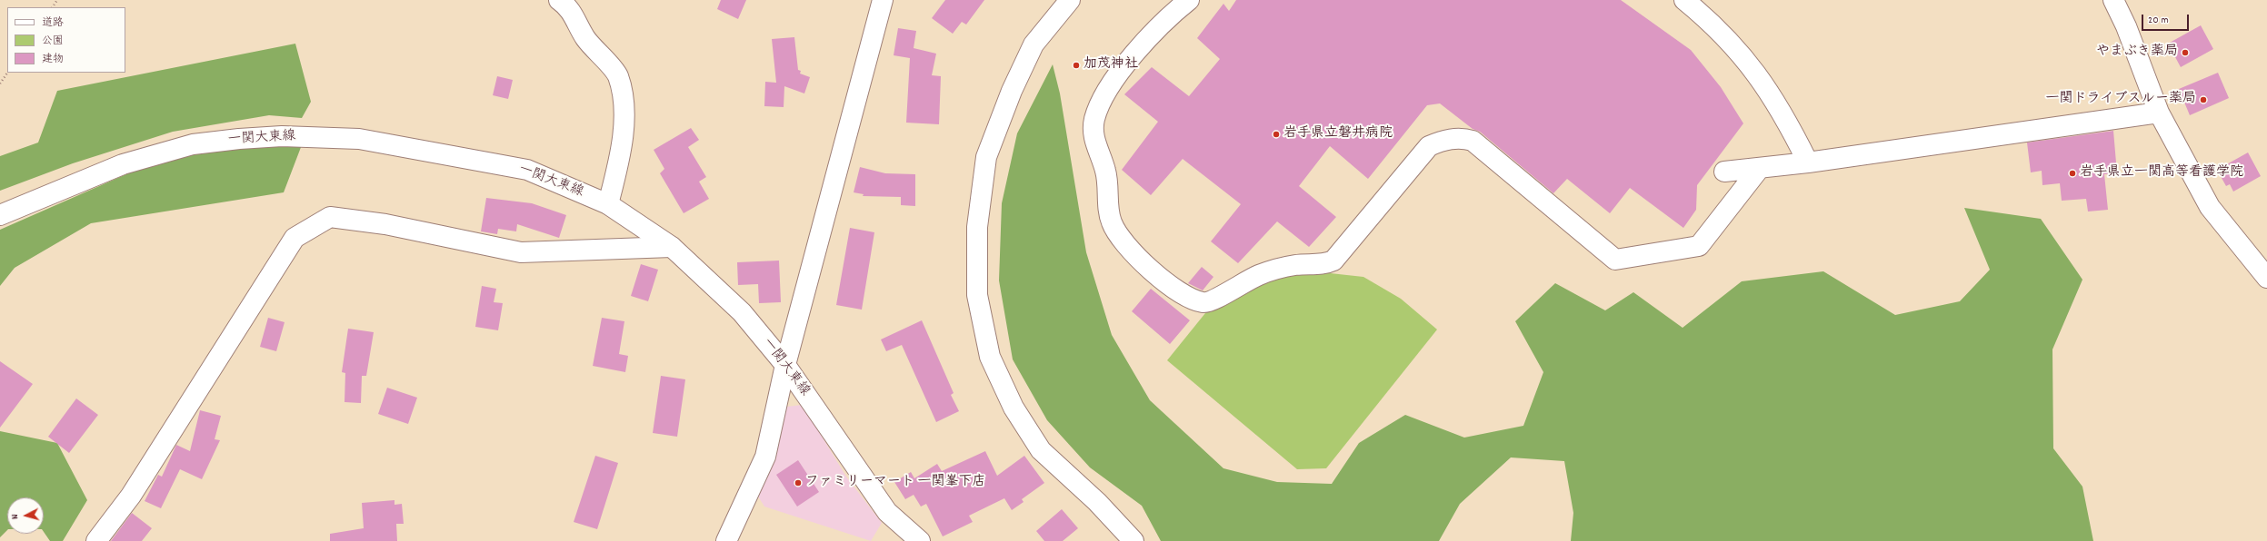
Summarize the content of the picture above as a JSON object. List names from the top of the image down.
{
  "streets": {
    "street": ["一関大東線"]
  },
  "places": [
    "やまぶき薬局",
    "加茂神社",
    "一関ドライブスルー薬局",
    "岩手県立磐井病院",
    "岩手県立一関高等看護学院",
    "ファミリーマート 一関峯下店"
  ],
  "legend": ["道路", "公園", "建物"],
  "scale_bar": "20 m",
  "north": "left"
}
